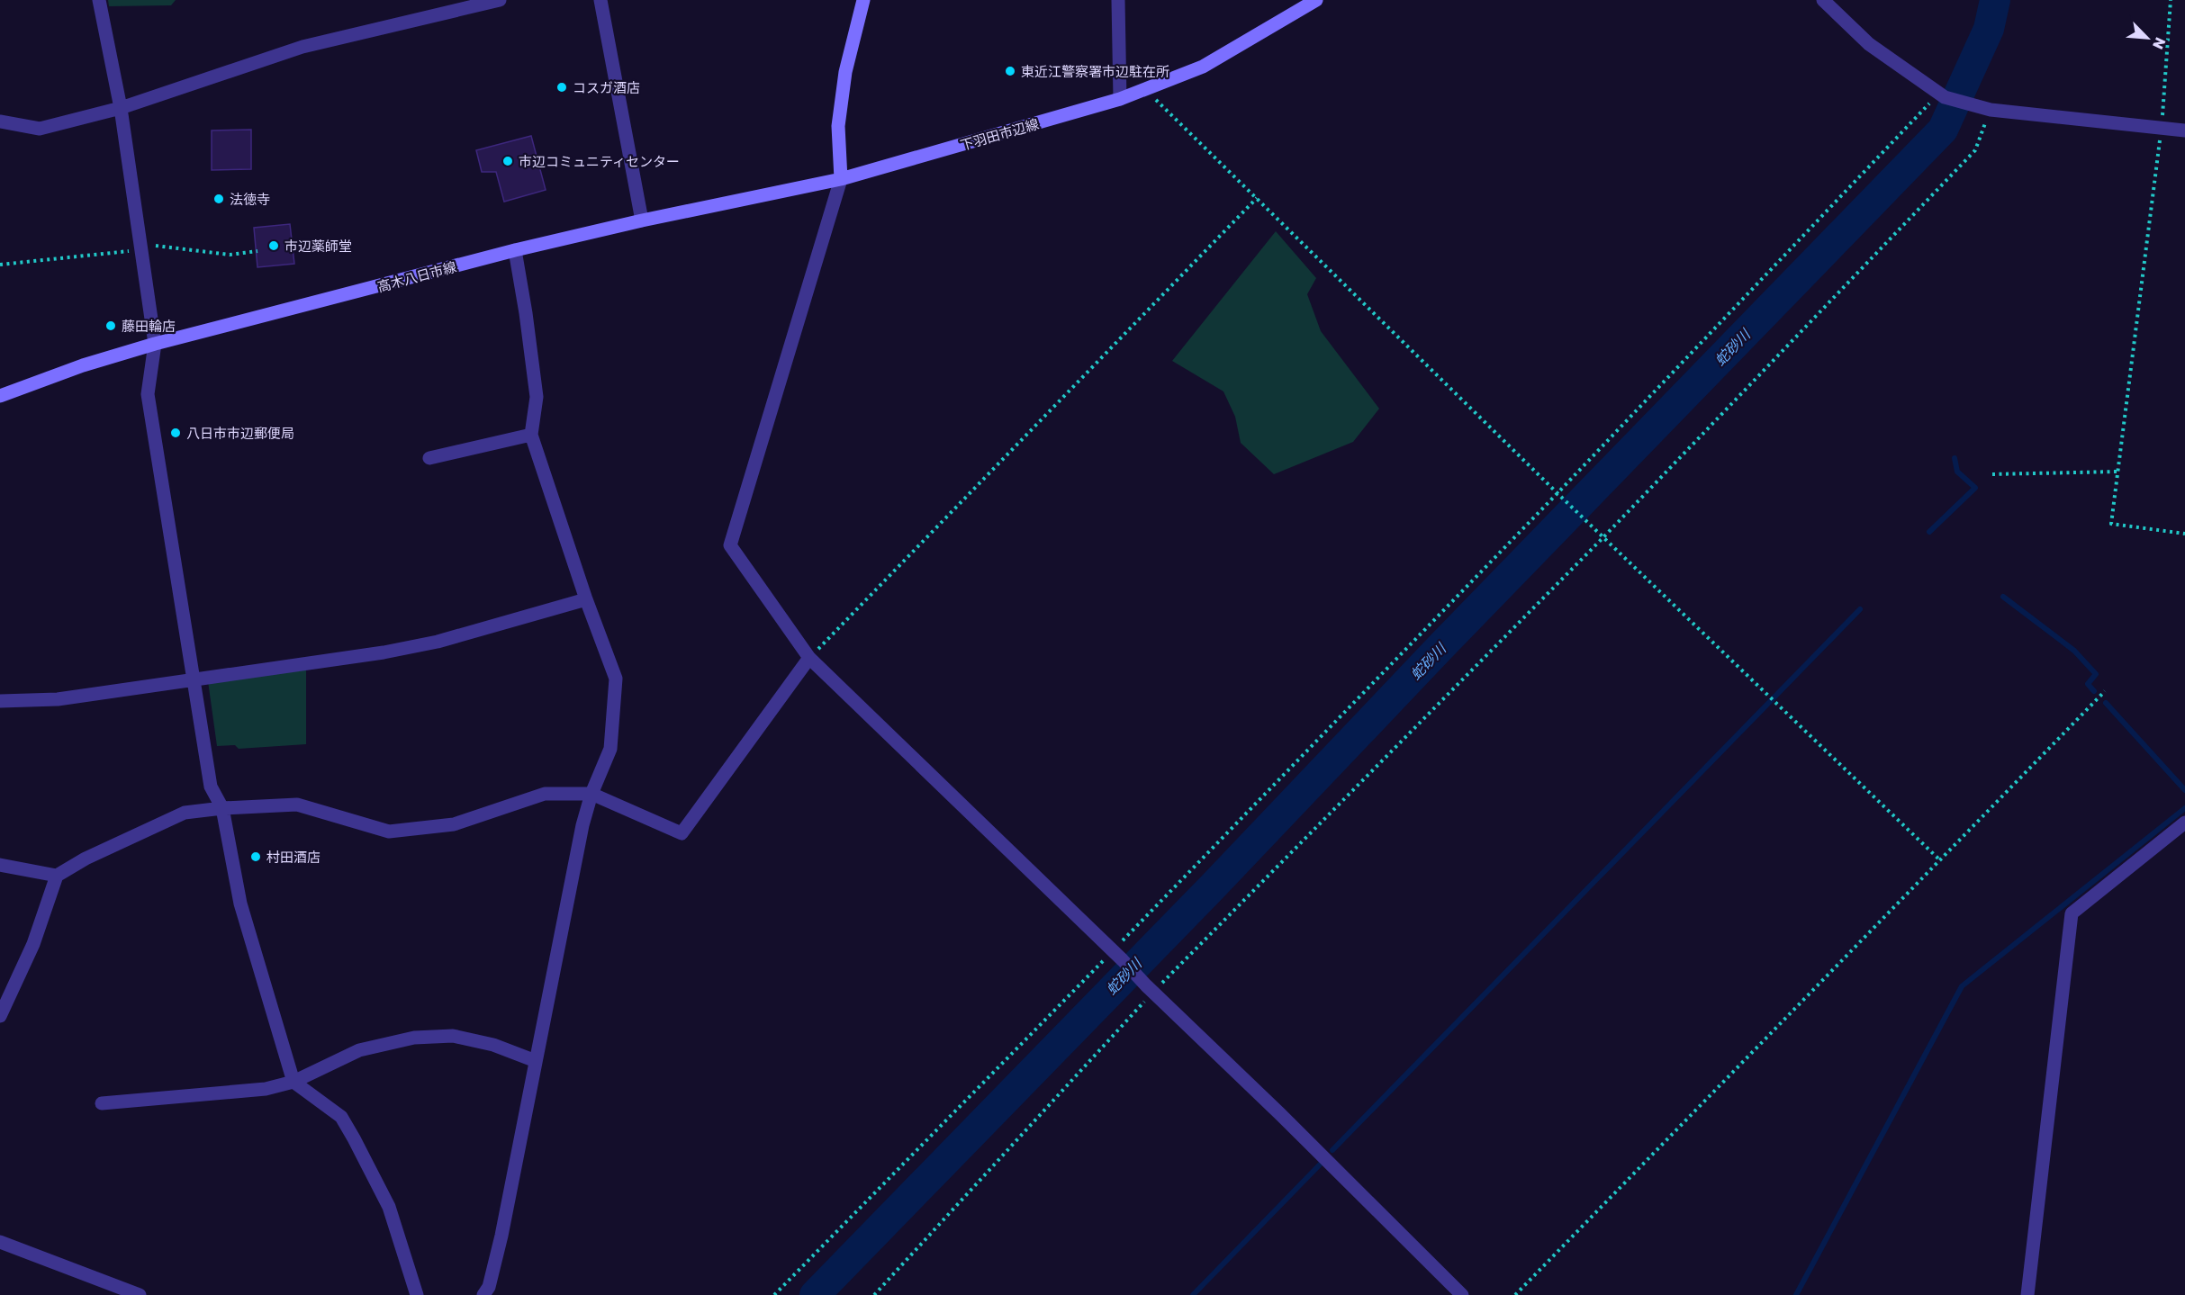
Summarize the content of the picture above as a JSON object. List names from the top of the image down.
{
  "streets": {
    "main road": ["下羽田市辺線", "高木八日市線"]
  },
  "crossings": [
    ["下羽田市辺線", "高木八日市線"]
  ],
  "water": ["蛇砂川"],
  "places": [
    "東近江警察署市辺駐在所",
    "コスガ酒店",
    "市辺コミュニティセンター",
    "法徳寺",
    "市辺薬師堂",
    "藤田輪店",
    "八日市市辺郵便局",
    "村田酒店"
  ],
  "north": "bottom right"
}
